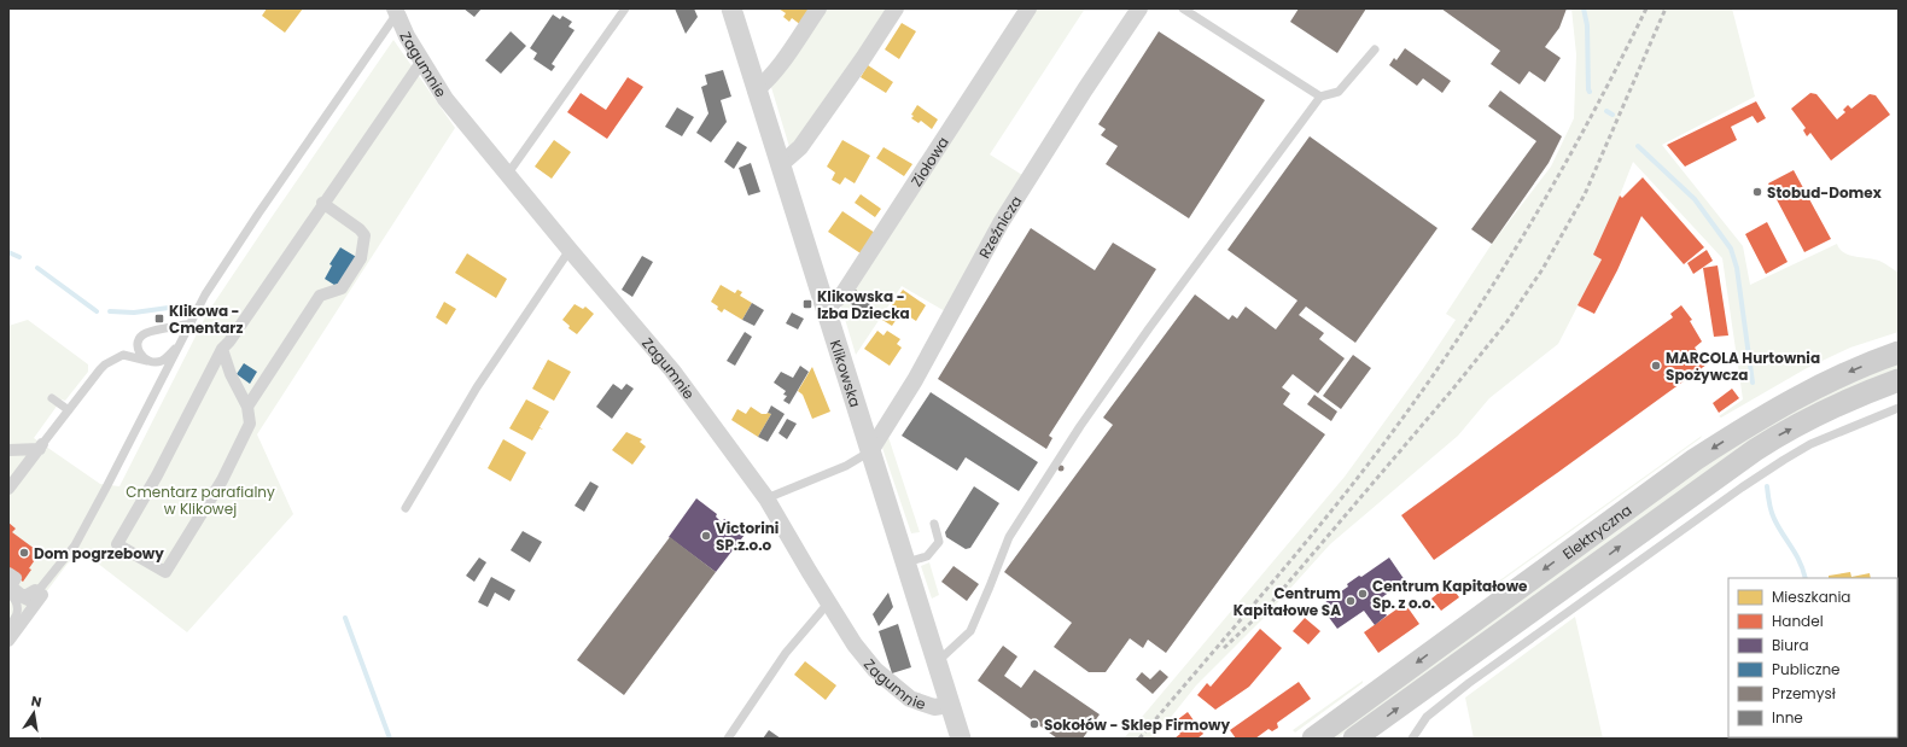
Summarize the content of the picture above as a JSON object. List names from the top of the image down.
{
  "streets": {
    "main road": ["Elektryczna"],
    "street": [
      "Zagumnie",
      "Ziołowa",
      "Rzeźnicza",
      "Klikowska"
    ]
  },
  "crossings": [
    ["Zagumnie", "Klikowska"],
    ["Ziołowa", "Klikowska"],
    ["Rzeźnicza", "Klikowska"]
  ],
  "parks": ["Cmentarz parafialny w Klikowej"],
  "places": {
    "other": [
      "Stobud-Domex",
      "MARCOLA Hurtownia Spożywcza",
      "Victorini SP.z.o.o",
      "Dom pogrzebowy",
      "Centrum Kapitałowe Sp. z o.o.",
      "Centrum Kapitałowe SA",
      "Sokołów - Sklep Firmowy"
    ],
    "transit": ["Klikowska - Izba Dziecka", "Klikowa - Cmentarz"]
  },
  "legend": [
    "Mieszkania",
    "Handel",
    "Biura",
    "Publiczne",
    "Przemysł",
    "Inne"
  ],
  "north": "top"
}
